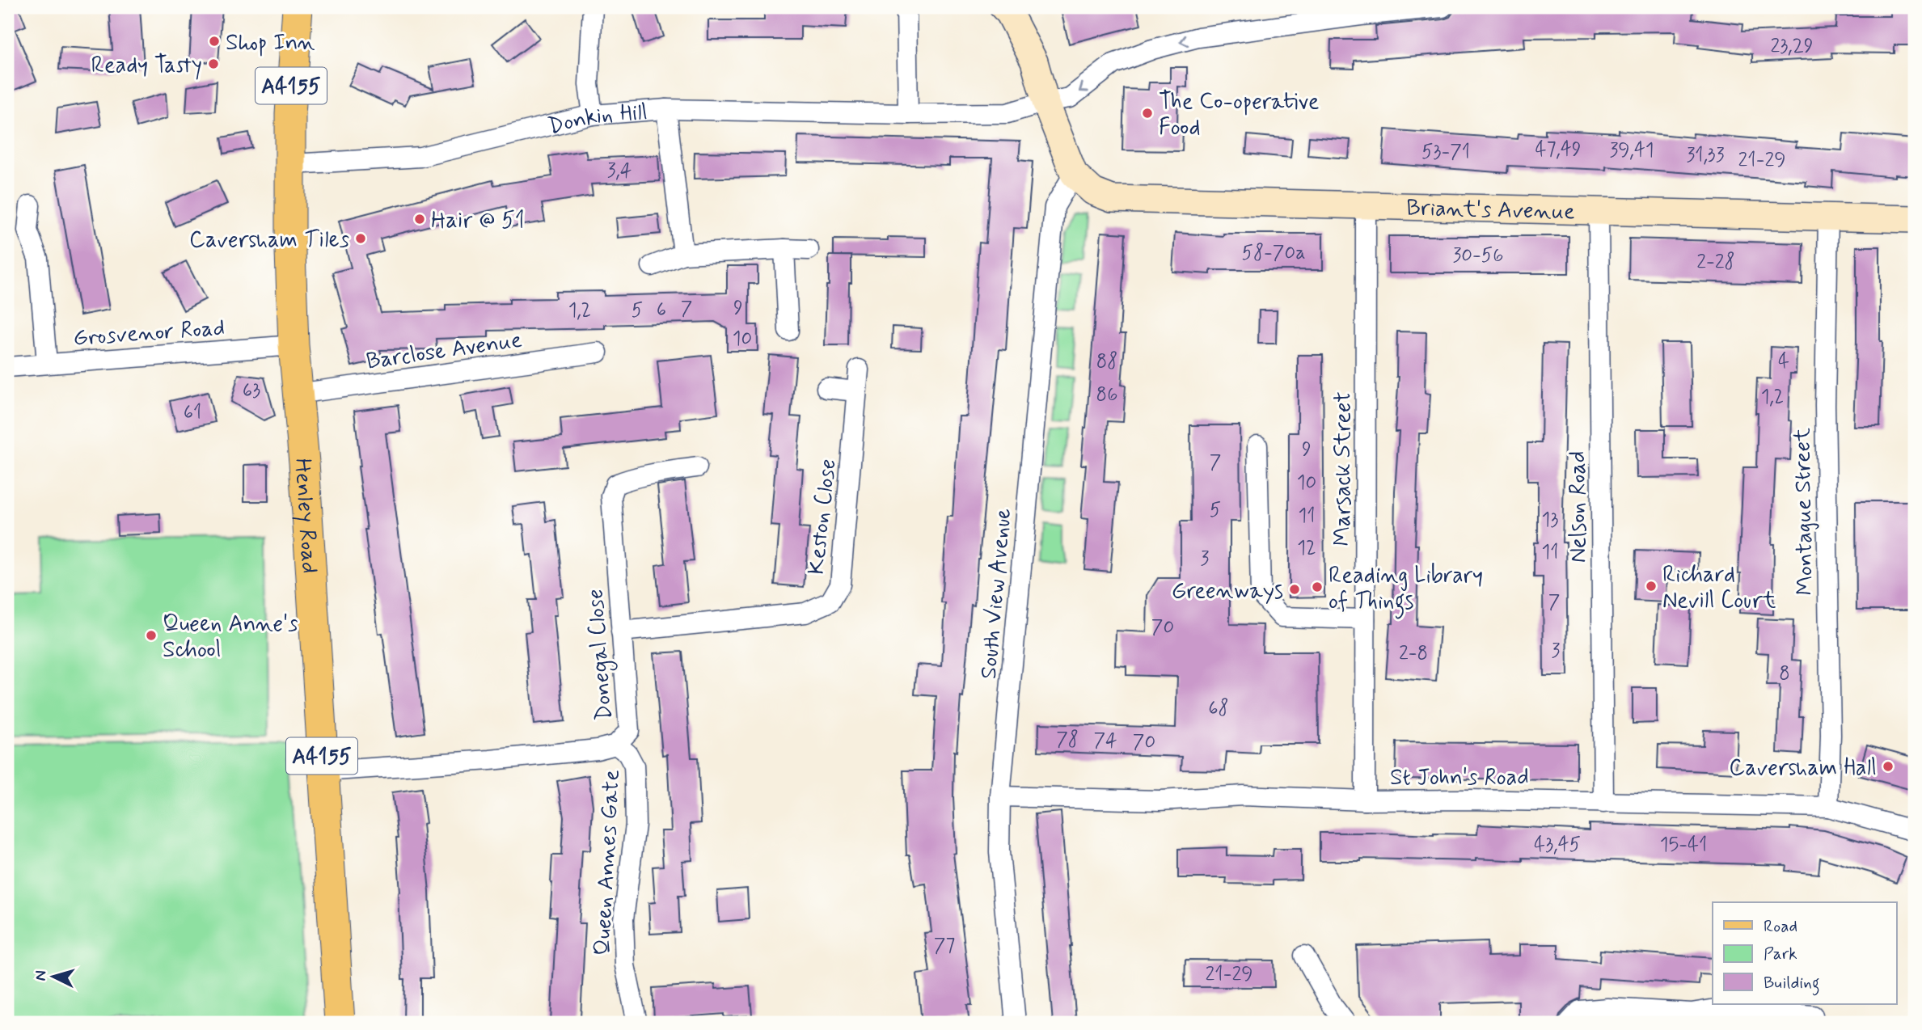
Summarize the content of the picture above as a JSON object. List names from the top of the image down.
{
  "streets": {
    "main road": ["A4155", "Briant's Avenue", "Henley Road"],
    "street": [
      "Donkin Hill",
      "Grosvenor Road",
      "Barclose Avenue",
      "Marsack Street",
      "Nelson Road",
      "Montague Street",
      "Keston Close",
      "South View Avenue",
      "Donegal Close",
      "St John's Road",
      "Queen Annes Gate"
    ]
  },
  "crossings": [
    ["Donkin Hill", "Henley Road"],
    ["Briant's Avenue", "Marsack Street"],
    ["Briant's Avenue", "Nelson Road"],
    ["Briant's Avenue", "Montague Street"],
    ["Briant's Avenue", "South View Avenue"],
    ["Grosvenor Road", "Henley Road"],
    ["Barclose Avenue", "Henley Road"],
    ["Marsack Street", "St John's Road"],
    ["Nelson Road", "St John's Road"],
    ["Montague Street", "St John's Road"],
    ["Henley Road", "Donegal Close"],
    ["Keston Close", "Donegal Close"],
    ["South View Avenue", "St John's Road"],
    ["Donegal Close", "Queen Annes Gate"]
  ],
  "places": [
    "Shop Inn",
    "Ready Tasty",
    "The Co-operative Food",
    "Hair @ 51",
    "Caversham Tiles",
    "Richard Nevill Court",
    "Reading Library of Things",
    "Greenways",
    "Queen Anne's School",
    "Caversham Hall"
  ],
  "house_numbers": [
    "23,29",
    "47,49",
    "39,41",
    "53-71",
    "31,33",
    "21-29",
    "3,4",
    "58-70a",
    "30-56",
    "2-28",
    "9",
    "7",
    "6",
    "1,2",
    "5",
    "10",
    "88",
    "4",
    "63",
    "86",
    "1,2",
    "61",
    "9",
    "7",
    "10",
    "5",
    "11",
    "13",
    "12",
    "11",
    "3",
    "7",
    "70",
    "3",
    "2-8",
    "8",
    "68",
    "78",
    "74",
    "70",
    "43,45",
    "15-41",
    "77",
    "21-29"
  ],
  "legend": ["Road", "Park", "Building"],
  "north": "left"
}
